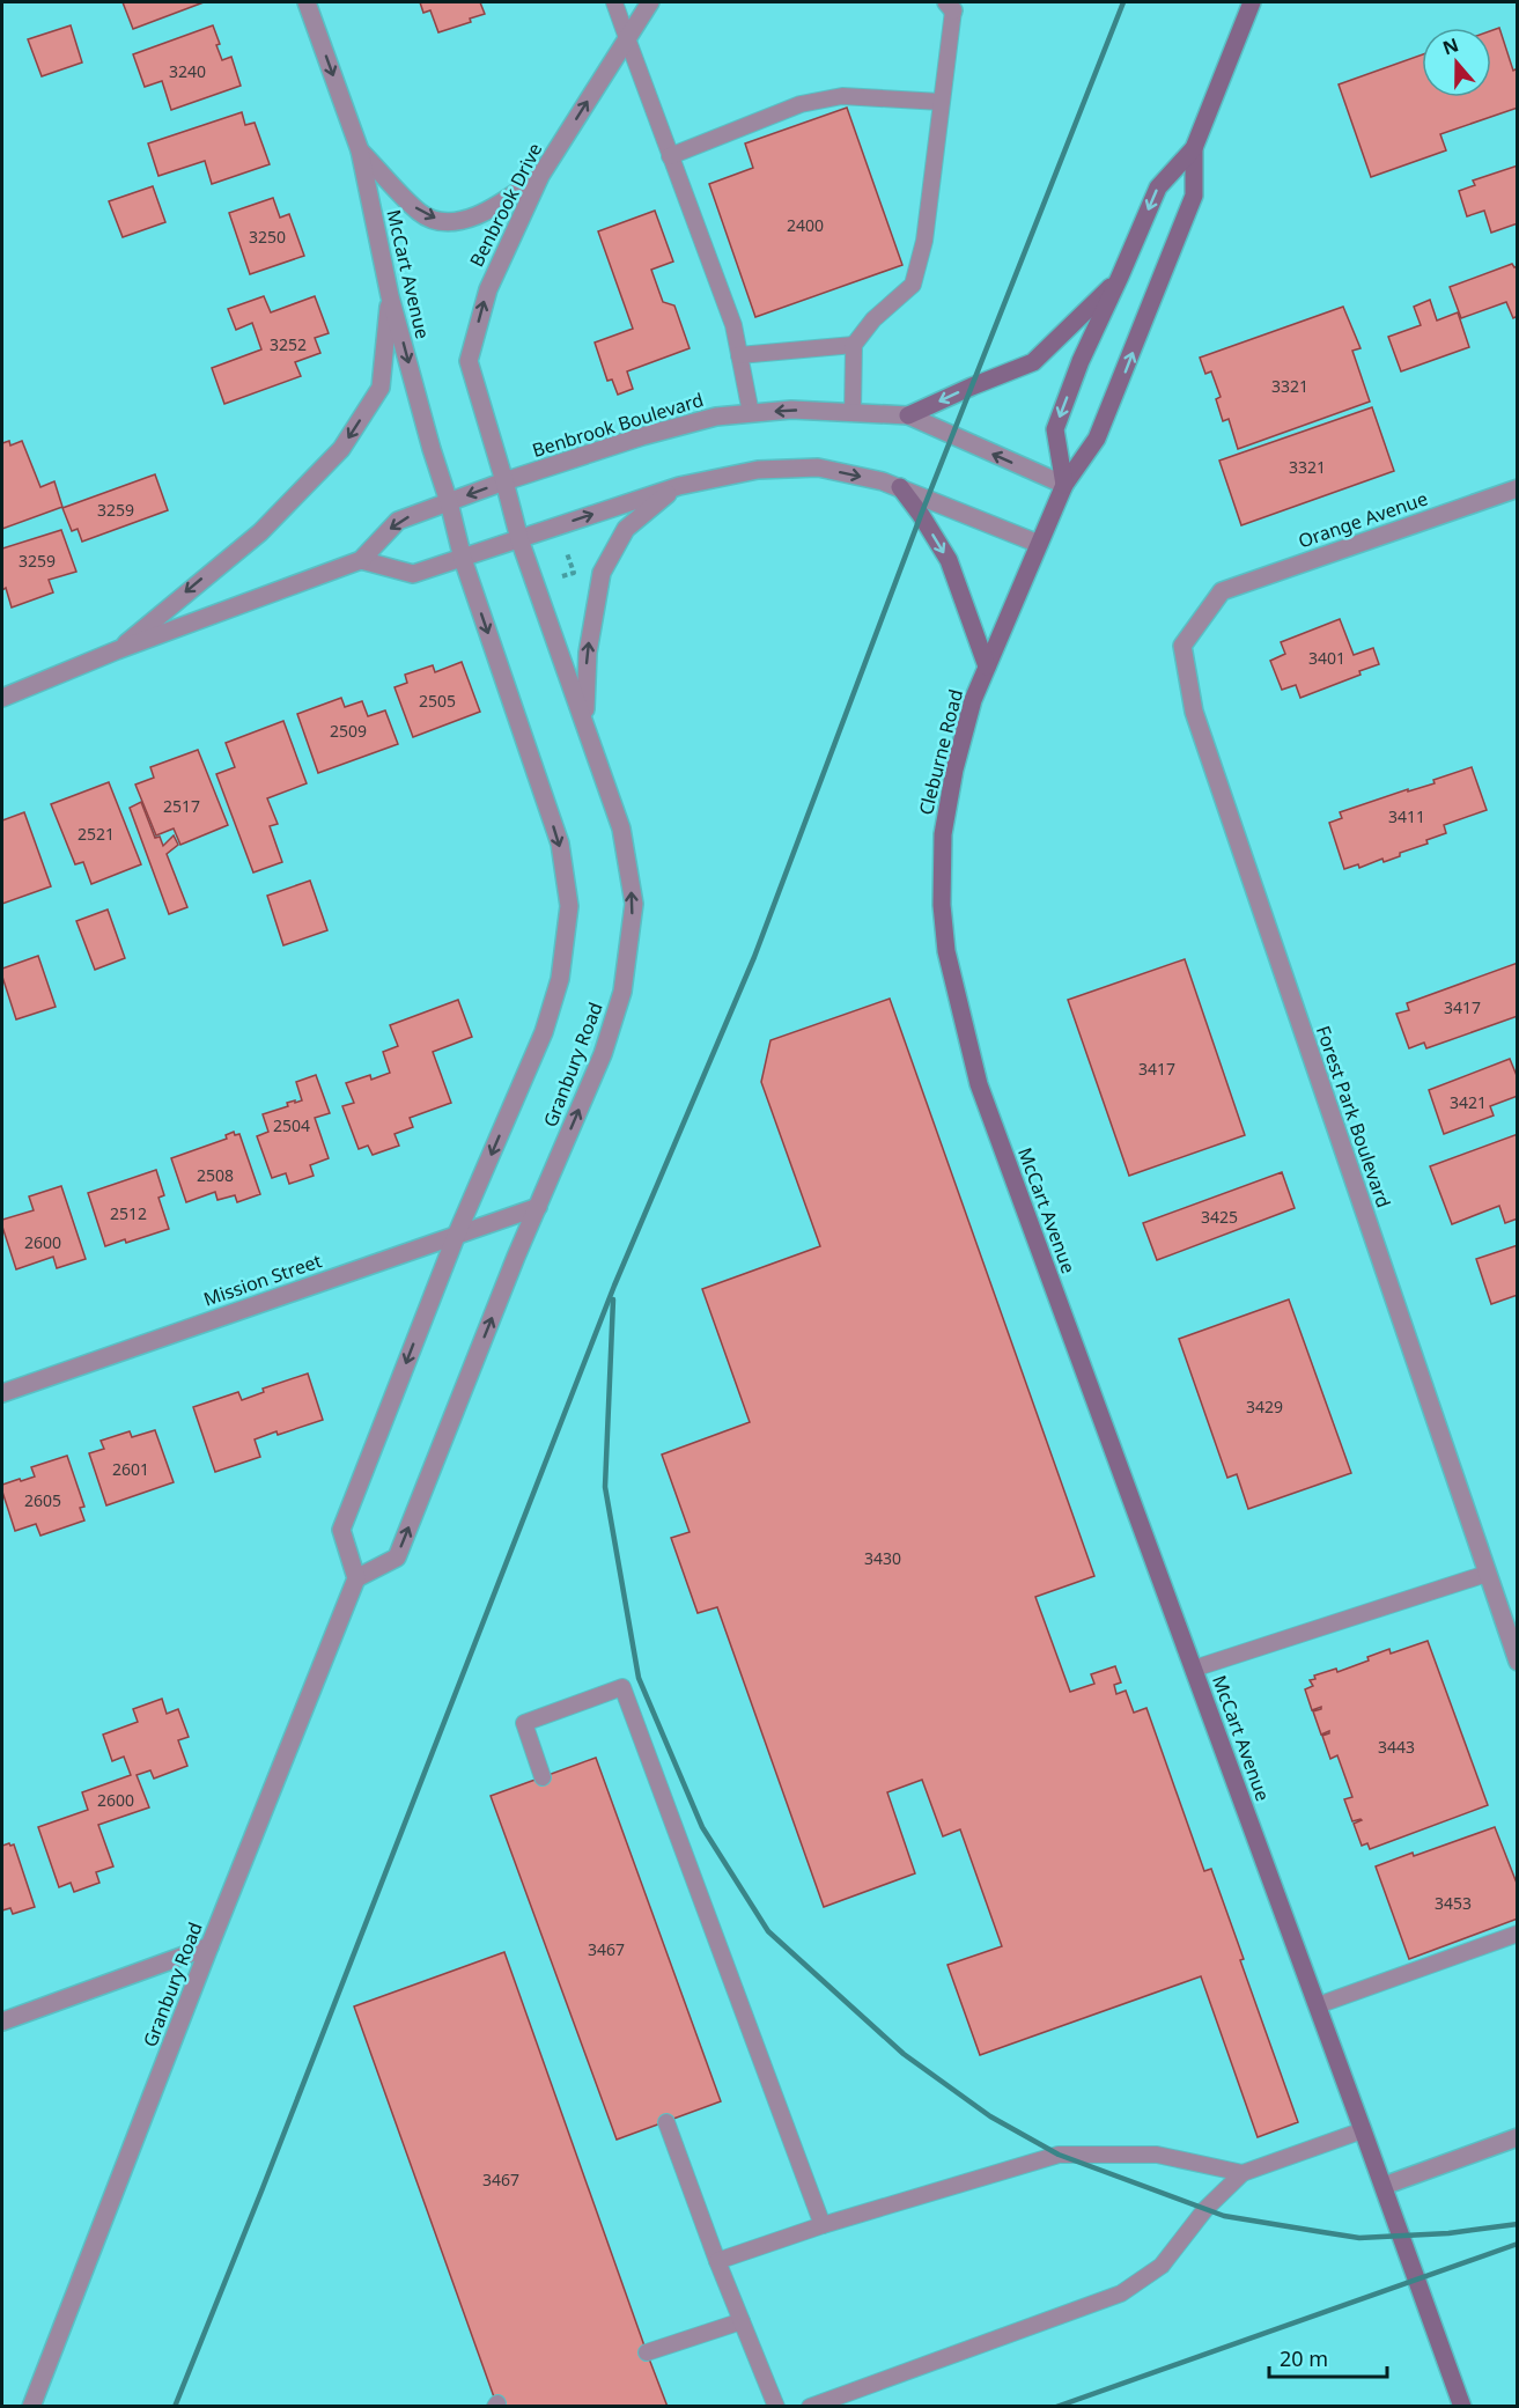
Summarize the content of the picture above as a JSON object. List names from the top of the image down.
{
  "streets": {
    "main road": ["McCart Avenue", "Cleburne Road"],
    "street": [
      "Benbrook Drive",
      "Benbrook Boulevard",
      "Orange Avenue",
      "Granbury Road",
      "Forest Park Boulevard",
      "Mission Street"
    ]
  },
  "crossings": [
    ["Benbrook Drive", "Granbury Road"],
    ["McCart Avenue", "Benbrook Boulevard"],
    ["McCart Avenue", "Cleburne Road"],
    ["McCart Avenue", "Granbury Road"],
    ["Benbrook Boulevard", "Cleburne Road"],
    ["Benbrook Boulevard", "Granbury Road"],
    ["Orange Avenue", "Forest Park Boulevard"],
    ["Granbury Road", "Mission Street"]
  ],
  "house_numbers": [
    "3240",
    "2400",
    "3250",
    "3252",
    "3321",
    "3321",
    "3259",
    "3259",
    "3401",
    "2505",
    "2509",
    "2517",
    "3411",
    "2521",
    "3417",
    "3417",
    "3421",
    "2504",
    "2508",
    "2512",
    "3425",
    "2600",
    "3429",
    "2601",
    "2605",
    "3430",
    "3443",
    "2600",
    "3453",
    "3467",
    "3467"
  ],
  "scale_bar": "20 m",
  "north": "top"
}
